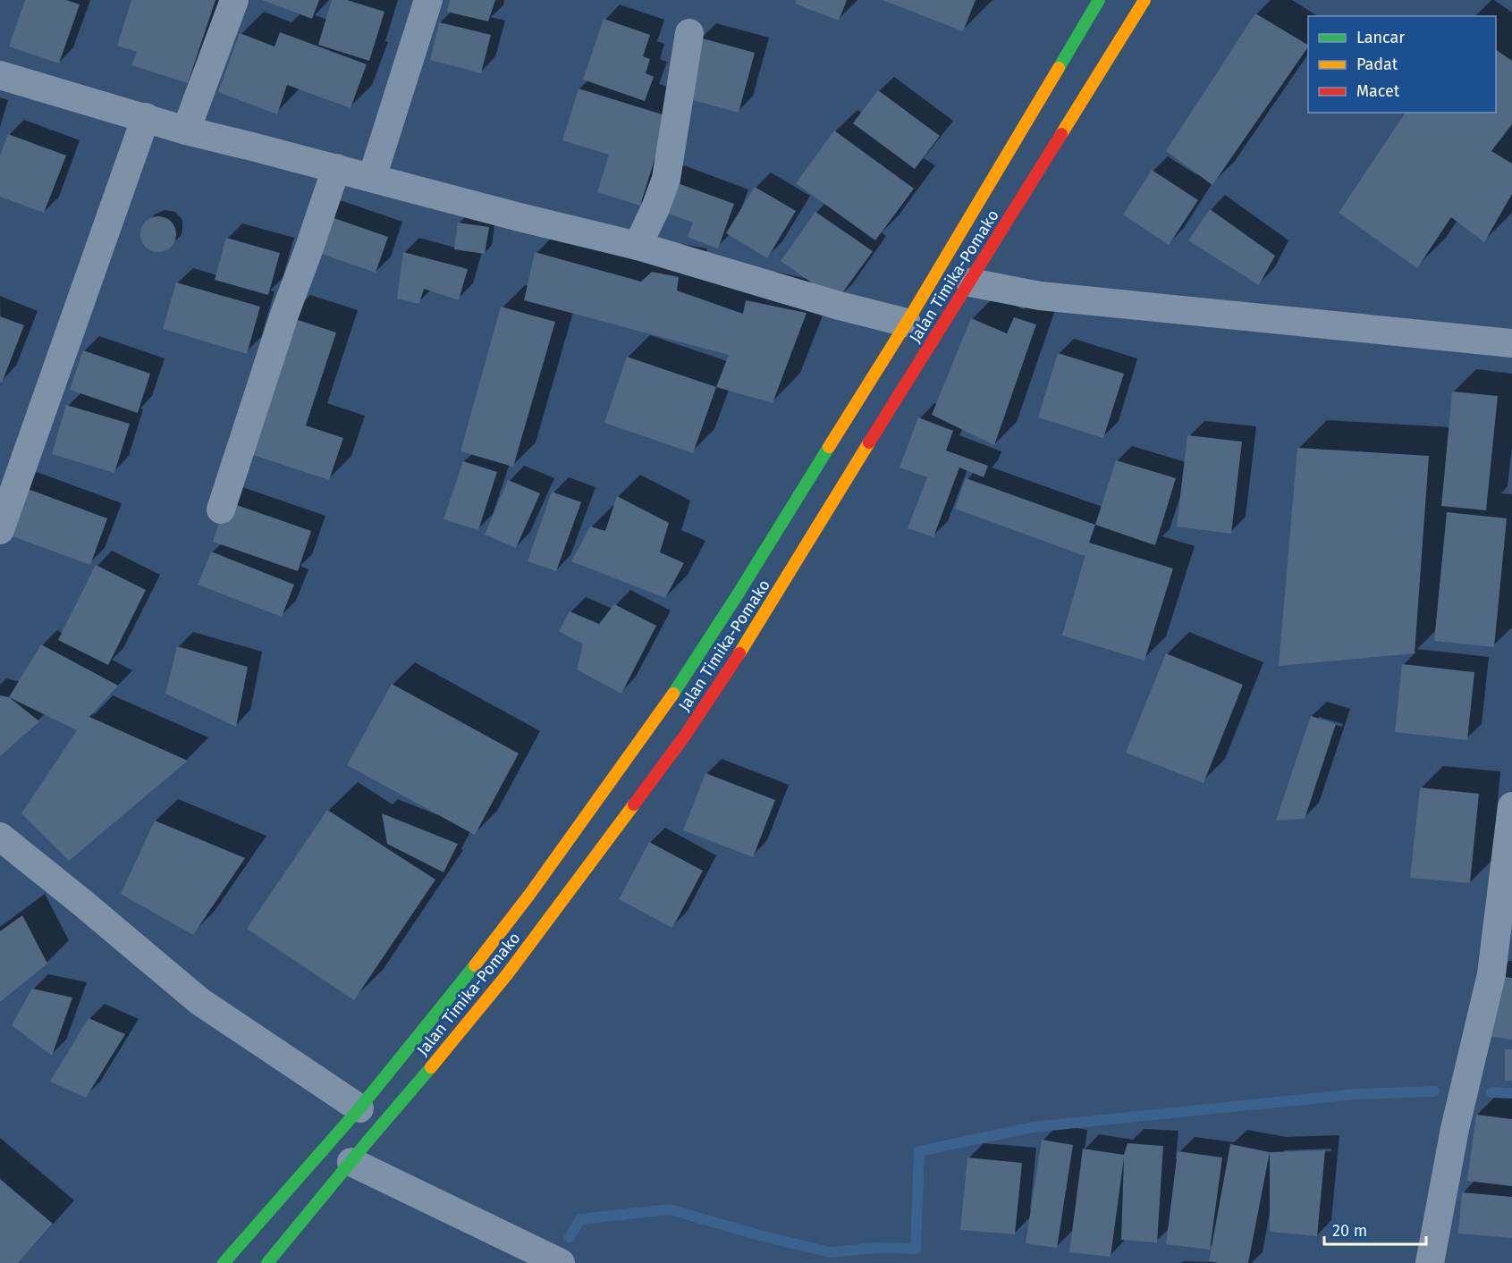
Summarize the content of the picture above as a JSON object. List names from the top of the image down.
{
  "streets": {
    "highway": ["Jalan Timika-Pomako"]
  },
  "legend": ["Lancar", "Padat", "Macet"],
  "scale_bar": "20 m"
}
